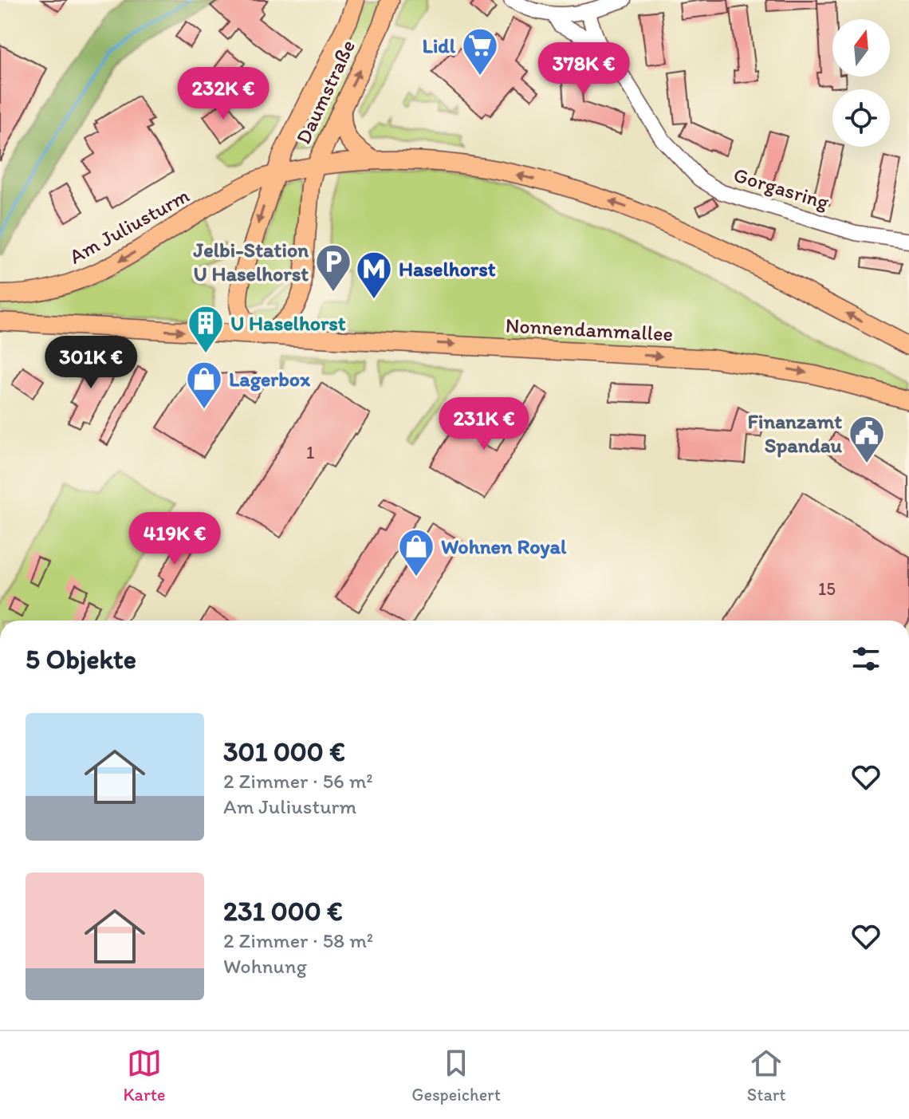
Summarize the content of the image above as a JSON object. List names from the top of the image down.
{
  "streets": {
    "main road": ["Daumstraße", "Am Juliusturm", "Nonnendammallee"],
    "street": ["Gorgasring"]
  },
  "crossings": [
    ["Daumstraße", "Am Juliusturm"],
    ["Daumstraße", "Nonnendammallee"]
  ],
  "one_way": ["Am Juliusturm"],
  "places": {
    "supermarket": ["Lidl"],
    "parking": ["Jelbi-Station U Haselhorst"],
    "metro station": ["Haselhorst"],
    "building": ["U Haselhorst"],
    "shop": ["Lagerbox", "Wohnen Royal"],
    "public building": ["Finanzamt Spandau"]
  },
  "house_numbers": ["1", "15"],
  "north": "top",
  "page": {
    "price": [
      "378K €",
      "232K €",
      "301K €",
      "231K €",
      "419K €"
    ],
    "heading": "5 Objekte",
    "list": [
      {
        "name": "301 000 €",
        "note": "2 Zimmer · 56 m² · Am Juliusturm"
      },
      {
        "name": "231 000 €",
        "note": "2 Zimmer · 58 m² · Wohnung"
      }
    ],
    "tabs": ["Karte", "Gespeichert", "Start"]
  }
}
